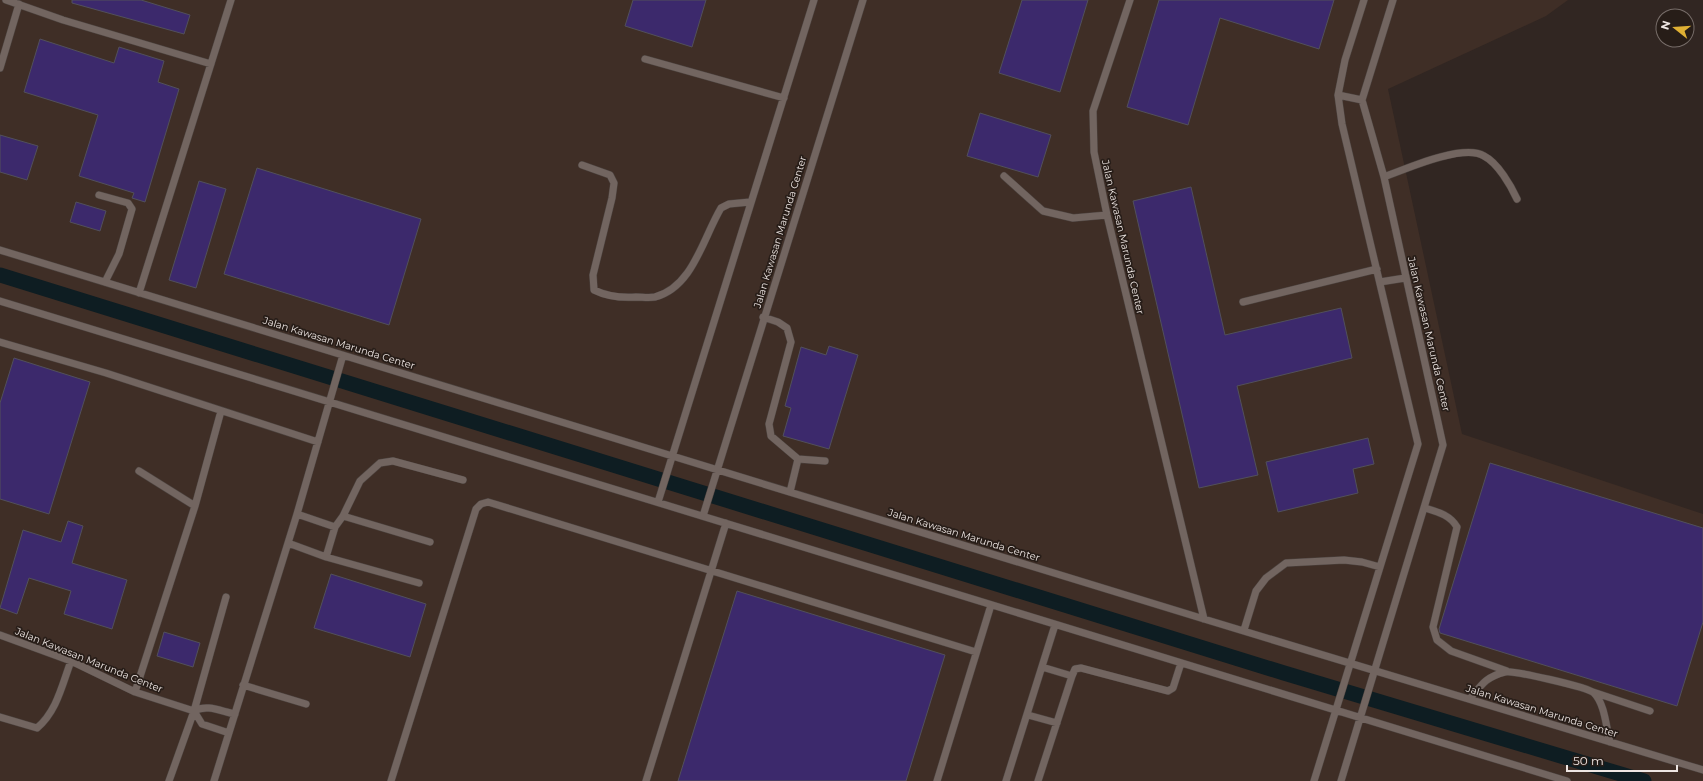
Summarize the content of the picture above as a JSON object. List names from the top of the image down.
{
  "streets": {
    "lane": ["Jalan Kawasan Marunda Center"]
  },
  "scale_bar": "50 m",
  "north": "left"
}
